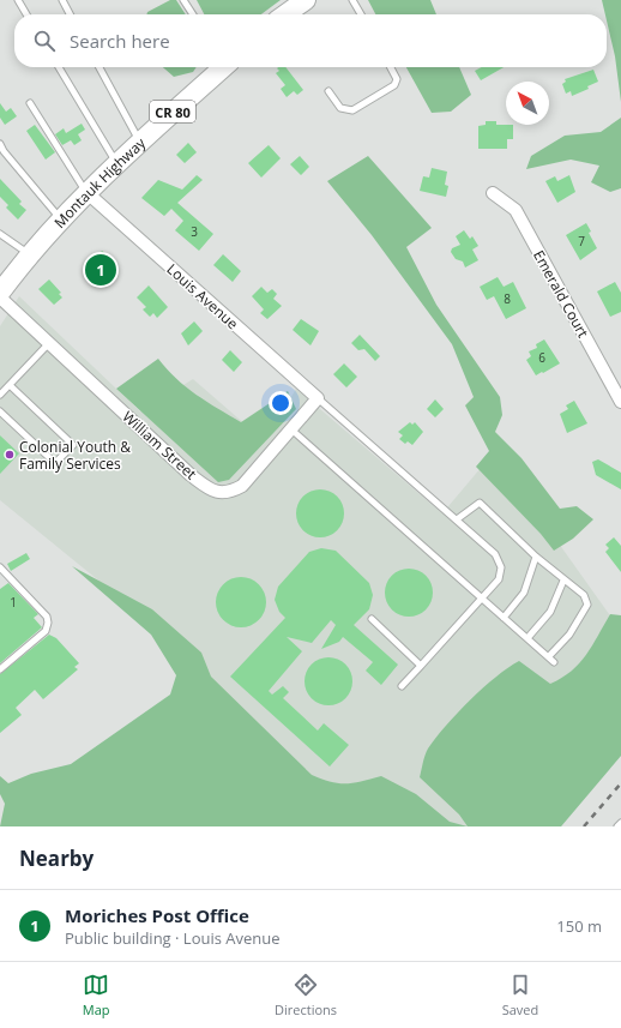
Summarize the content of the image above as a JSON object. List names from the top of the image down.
{
  "streets": {
    "main road": ["CR 80", "Montauk Highway"],
    "street": ["Emerald Court", "Louis Avenue", "William Street"]
  },
  "crossings": [
    ["Montauk Highway", "Louis Avenue"],
    ["Louis Avenue", "William Street"]
  ],
  "places": ["Colonial Youth & Family Services"],
  "house_numbers": [
    "3",
    "7",
    "8",
    "6",
    "1"
  ],
  "north": "top left",
  "page": {
    "search": "Search here",
    "pins": "1",
    "heading": "Nearby",
    "list": [
      {
        "mark": "1",
        "name": "Moriches Post Office",
        "note": "Public building · Louis Avenue",
        "value": "150 m"
      }
    ],
    "nav": ["Map", "Directions", "Saved"]
  }
}
